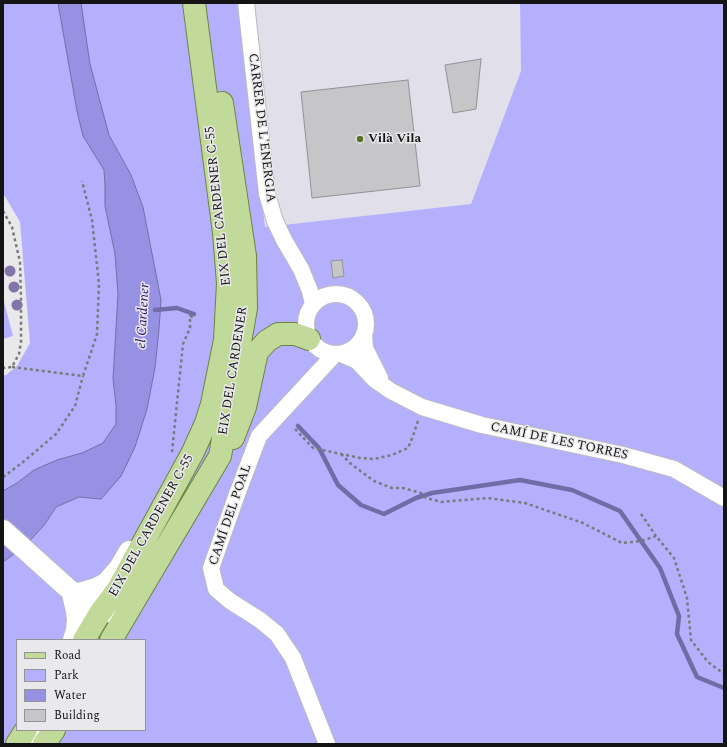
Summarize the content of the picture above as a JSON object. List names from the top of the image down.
{
  "streets": {
    "main road": ["EIX DEL CARDENER C-55", "EIX DEL CARDENER"],
    "street": ["CARRER DE L'ENERGIA", "CAMÍ DE LES TORRES", "CAMÍ DEL POAL"]
  },
  "crossings": [
    ["CAMÍ DE LES TORRES", "CAMÍ DEL POAL"]
  ],
  "water": ["el Cardener"],
  "places": ["Vilà Vila"],
  "legend": [
    "Road",
    "Park",
    "Water",
    "Building"
  ]
}
